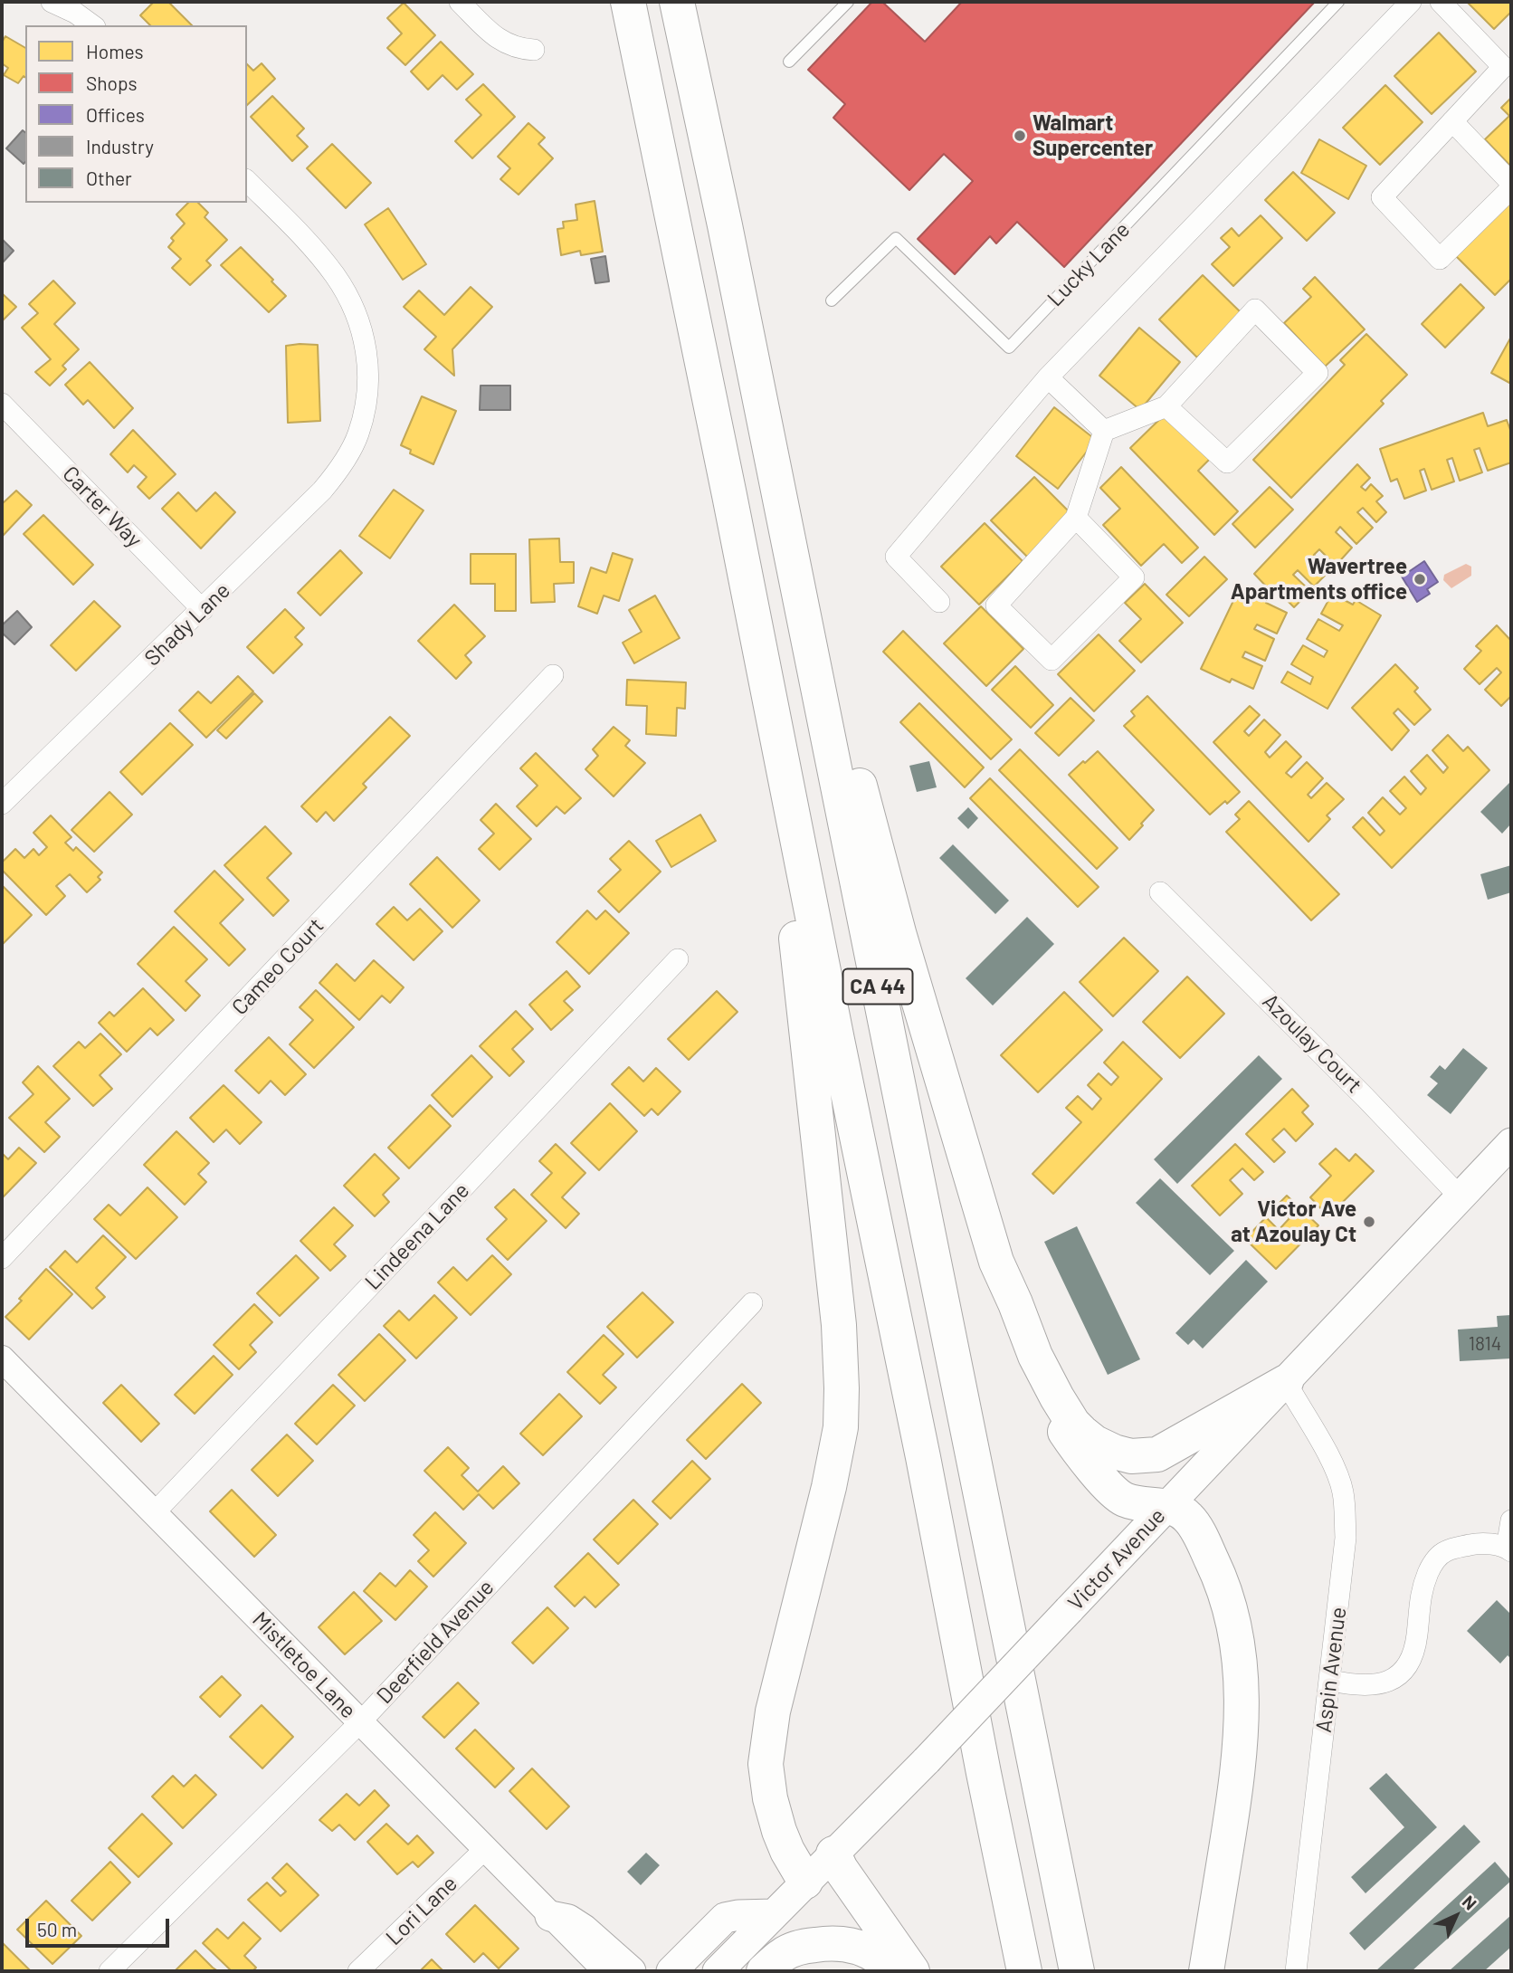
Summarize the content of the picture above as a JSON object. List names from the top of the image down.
{
  "streets": {
    "highway": ["CA 44"],
    "main road": ["Victor Avenue"],
    "street": [
      "Carter Way",
      "Shady Lane",
      "Cameo Court",
      "Azoulay Court",
      "Lindeena Lane",
      "Deerfield Avenue",
      "Mistletoe Lane",
      "Aspin Avenue",
      "Lori Lane"
    ],
    "lane": ["Lucky Lane"]
  },
  "crossings": [
    ["Carter Way", "Shady Lane"],
    ["Azoulay Court", "Victor Avenue"],
    ["Lindeena Lane", "Mistletoe Lane"],
    ["Victor Avenue", "Aspin Avenue"],
    ["Deerfield Avenue", "Mistletoe Lane"],
    ["Mistletoe Lane", "Lori Lane"]
  ],
  "places": ["Walmart Supercenter", "Wavertree Apartments office", "Victor Ave at Azoulay Ct"],
  "house_numbers": ["1814"],
  "legend": [
    "Homes",
    "Shops",
    "Offices",
    "Industry",
    "Other"
  ],
  "scale_bar": "50 m",
  "north": "top right"
}
